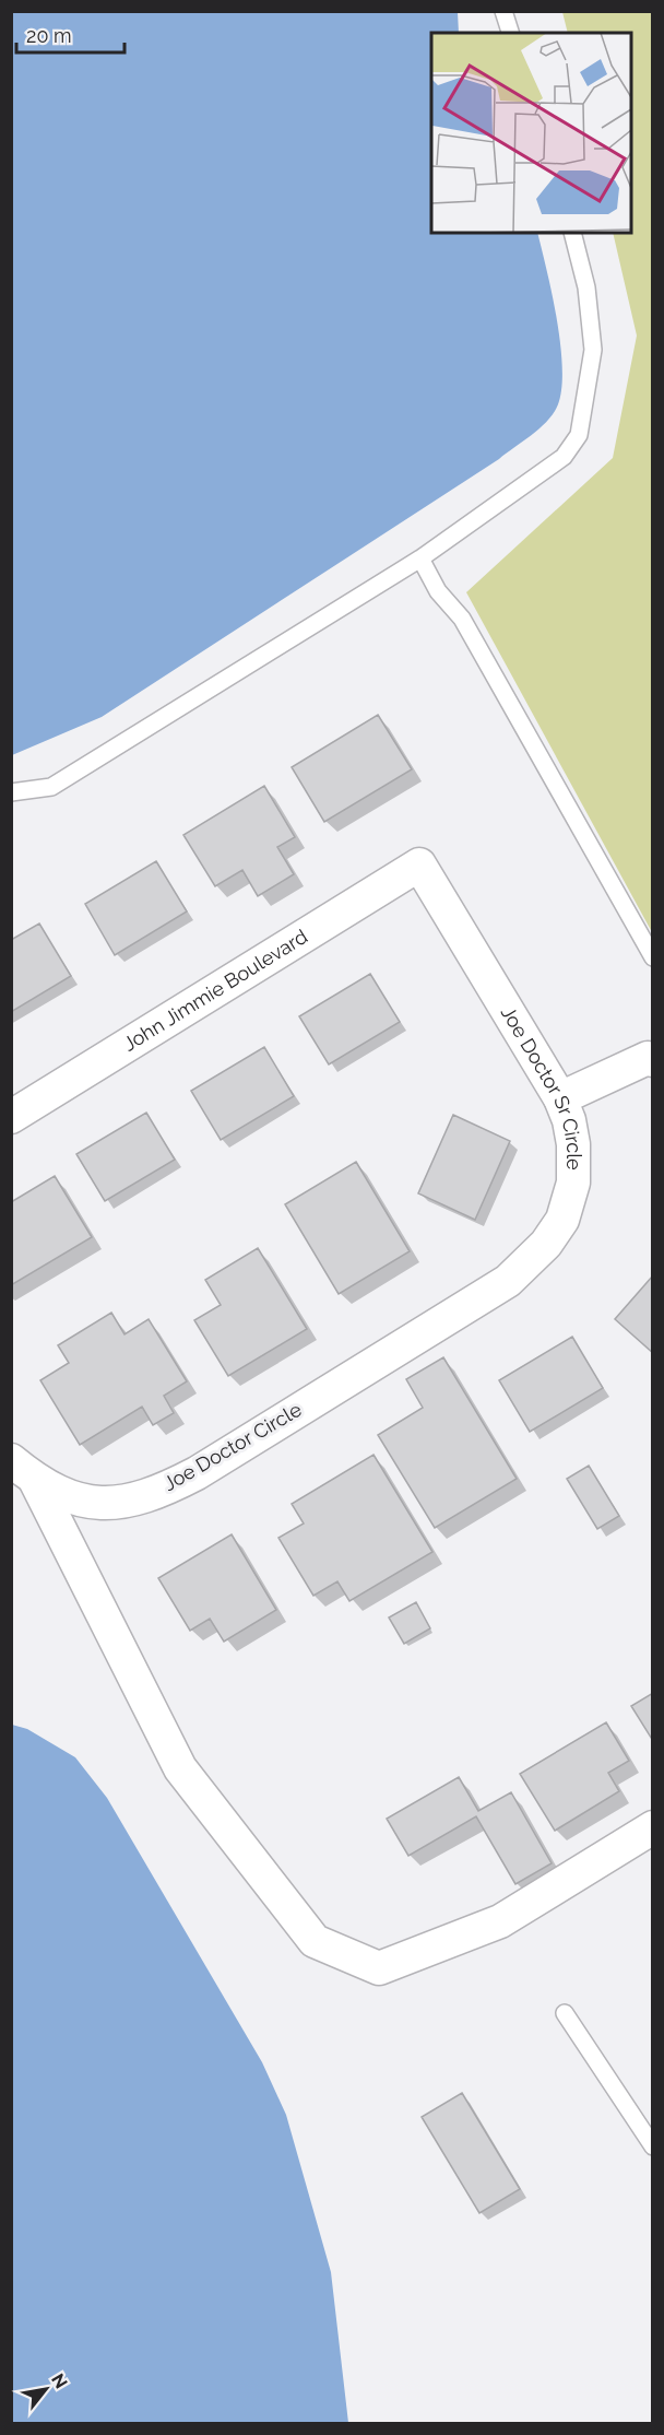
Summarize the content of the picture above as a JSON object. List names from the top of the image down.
{
  "streets": {
    "street": ["John Jimmie Boulevard", "Joe Doctor Sr Circle", "Joe Doctor Circle"]
  },
  "crossings": [
    ["John Jimmie Boulevard", "Joe Doctor Sr Circle"],
    ["Joe Doctor Sr Circle", "Joe Doctor Circle"]
  ],
  "scale_bar": "20 m",
  "north": "top right"
}
